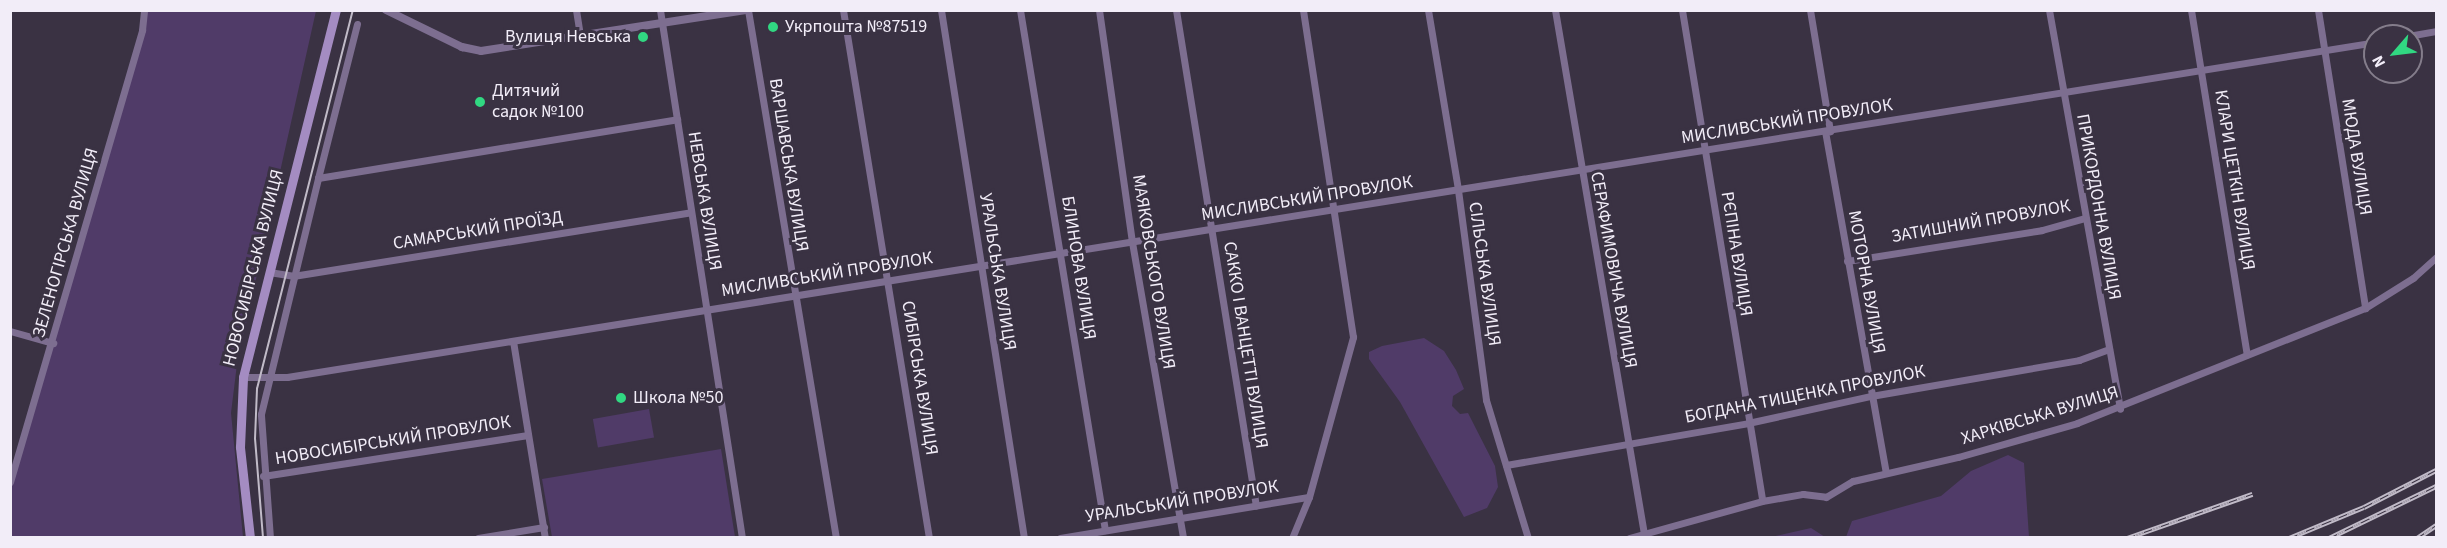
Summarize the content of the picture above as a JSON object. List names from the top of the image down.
{
  "streets": {
    "main road": ["НОВОСИБІРСЬКА ВУЛИЦЯ"],
    "street": [
      "МИСЛИВСЬКИЙ ПРОВУЛОК",
      "МЮДА ВУЛИЦЯ",
      "ВАРШАВСЬКА ВУЛИЦЯ",
      "КЛАРИ ЦЕТКІН ВУЛИЦЯ",
      "НЕВСЬКА ВУЛИЦЯ",
      "ПРИКОРДОННА ВУЛИЦЯ",
      "ЗАТИШНИЙ ПРОВУЛОК",
      "САМАРСЬКИЙ ПРОЇЗД",
      "ЗЕЛЕНОГІРСЬКА ВУЛИЦЯ",
      "РЄПІНА ВУЛИЦЯ",
      "БЛИНОВА ВУЛИЦЯ",
      "СЕРАФИМОВИЧА ВУЛИЦЯ",
      "УРАЛЬСЬКА ВУЛИЦЯ",
      "МАЯКОВСЬКОГО ВУЛИЦЯ",
      "СІЛЬСЬКА ВУЛИЦЯ",
      "МОТОРНА ВУЛИЦЯ",
      "САККО І ВАНЦЕТТІ ВУЛИЦЯ",
      "СИБІРСЬКА ВУЛИЦЯ",
      "БОГДАНА ТИЩЕНКА ПРОВУЛОК",
      "ХАРКІВСЬКА ВУЛИЦЯ",
      "НОВОСИБІРСЬКИЙ ПРОВУЛОК",
      "УРАЛЬСЬКИЙ ПРОВУЛОК"
    ]
  },
  "crossings": [
    ["МИСЛИВСЬКИЙ ПРОВУЛОК", "МЮДА ВУЛИЦЯ"],
    ["МИСЛИВСЬКИЙ ПРОВУЛОК", "ВАРШАВСЬКА ВУЛИЦЯ"],
    ["МИСЛИВСЬКИЙ ПРОВУЛОК", "КЛАРИ ЦЕТКІН ВУЛИЦЯ"],
    ["МИСЛИВСЬКИЙ ПРОВУЛОК", "НЕВСЬКА ВУЛИЦЯ"],
    ["МИСЛИВСЬКИЙ ПРОВУЛОК", "ПРИКОРДОННА ВУЛИЦЯ"],
    ["МИСЛИВСЬКИЙ ПРОВУЛОК", "РЄПІНА ВУЛИЦЯ"],
    ["МИСЛИВСЬКИЙ ПРОВУЛОК", "НОВОСИБІРСЬКА ВУЛИЦЯ"],
    ["МИСЛИВСЬКИЙ ПРОВУЛОК", "БЛИНОВА ВУЛИЦЯ"],
    ["МИСЛИВСЬКИЙ ПРОВУЛОК", "СЕРАФИМОВИЧА ВУЛИЦЯ"],
    ["МИСЛИВСЬКИЙ ПРОВУЛОК", "УРАЛЬСЬКА ВУЛИЦЯ"],
    ["МИСЛИВСЬКИЙ ПРОВУЛОК", "МАЯКОВСЬКОГО ВУЛИЦЯ"],
    ["МИСЛИВСЬКИЙ ПРОВУЛОК", "СІЛЬСЬКА ВУЛИЦЯ"],
    ["МИСЛИВСЬКИЙ ПРОВУЛОК", "МОТОРНА ВУЛИЦЯ"],
    ["МИСЛИВСЬКИЙ ПРОВУЛОК", "САККО І ВАНЦЕТТІ ВУЛИЦЯ"],
    ["МИСЛИВСЬКИЙ ПРОВУЛОК", "СИБІРСЬКА ВУЛИЦЯ"],
    ["МЮДА ВУЛИЦЯ", "ХАРКІВСЬКА ВУЛИЦЯ"],
    ["КЛАРИ ЦЕТКІН ВУЛИЦЯ", "ХАРКІВСЬКА ВУЛИЦЯ"],
    ["НЕВСЬКА ВУЛИЦЯ", "САМАРСЬКИЙ ПРОЇЗД"],
    ["ПРИКОРДОННА ВУЛИЦЯ", "ЗАТИШНИЙ ПРОВУЛОК"],
    ["ПРИКОРДОННА ВУЛИЦЯ", "БОГДАНА ТИЩЕНКА ПРОВУЛОК"],
    ["ПРИКОРДОННА ВУЛИЦЯ", "ХАРКІВСЬКА ВУЛИЦЯ"],
    ["ЗАТИШНИЙ ПРОВУЛОК", "МОТОРНА ВУЛИЦЯ"],
    ["САМАРСЬКИЙ ПРОЇЗД", "НОВОСИБІРСЬКА ВУЛИЦЯ"],
    ["РЄПІНА ВУЛИЦЯ", "БОГДАНА ТИЩЕНКА ПРОВУЛОК"],
    ["РЄПІНА ВУЛИЦЯ", "ХАРКІВСЬКА ВУЛИЦЯ"],
    ["БЛИНОВА ВУЛИЦЯ", "УРАЛЬСЬКИЙ ПРОВУЛОК"],
    ["СЕРАФИМОВИЧА ВУЛИЦЯ", "БОГДАНА ТИЩЕНКА ПРОВУЛОК"],
    ["СЕРАФИМОВИЧА ВУЛИЦЯ", "ХАРКІВСЬКА ВУЛИЦЯ"],
    ["МАЯКОВСЬКОГО ВУЛИЦЯ", "УРАЛЬСЬКИЙ ПРОВУЛОК"],
    ["СІЛЬСЬКА ВУЛИЦЯ", "БОГДАНА ТИЩЕНКА ПРОВУЛОК"],
    ["МОТОРНА ВУЛИЦЯ", "БОГДАНА ТИЩЕНКА ПРОВУЛОК"],
    ["МОТОРНА ВУЛИЦЯ", "ХАРКІВСЬКА ВУЛИЦЯ"],
    ["САККО І ВАНЦЕТТІ ВУЛИЦЯ", "УРАЛЬСЬКИЙ ПРОВУЛОК"]
  ],
  "places": [
    "Укрпошта №87519",
    "Вулиця Невська",
    "Дитячий садок №100",
    "Школа №50"
  ],
  "north": "bottom left"
}
